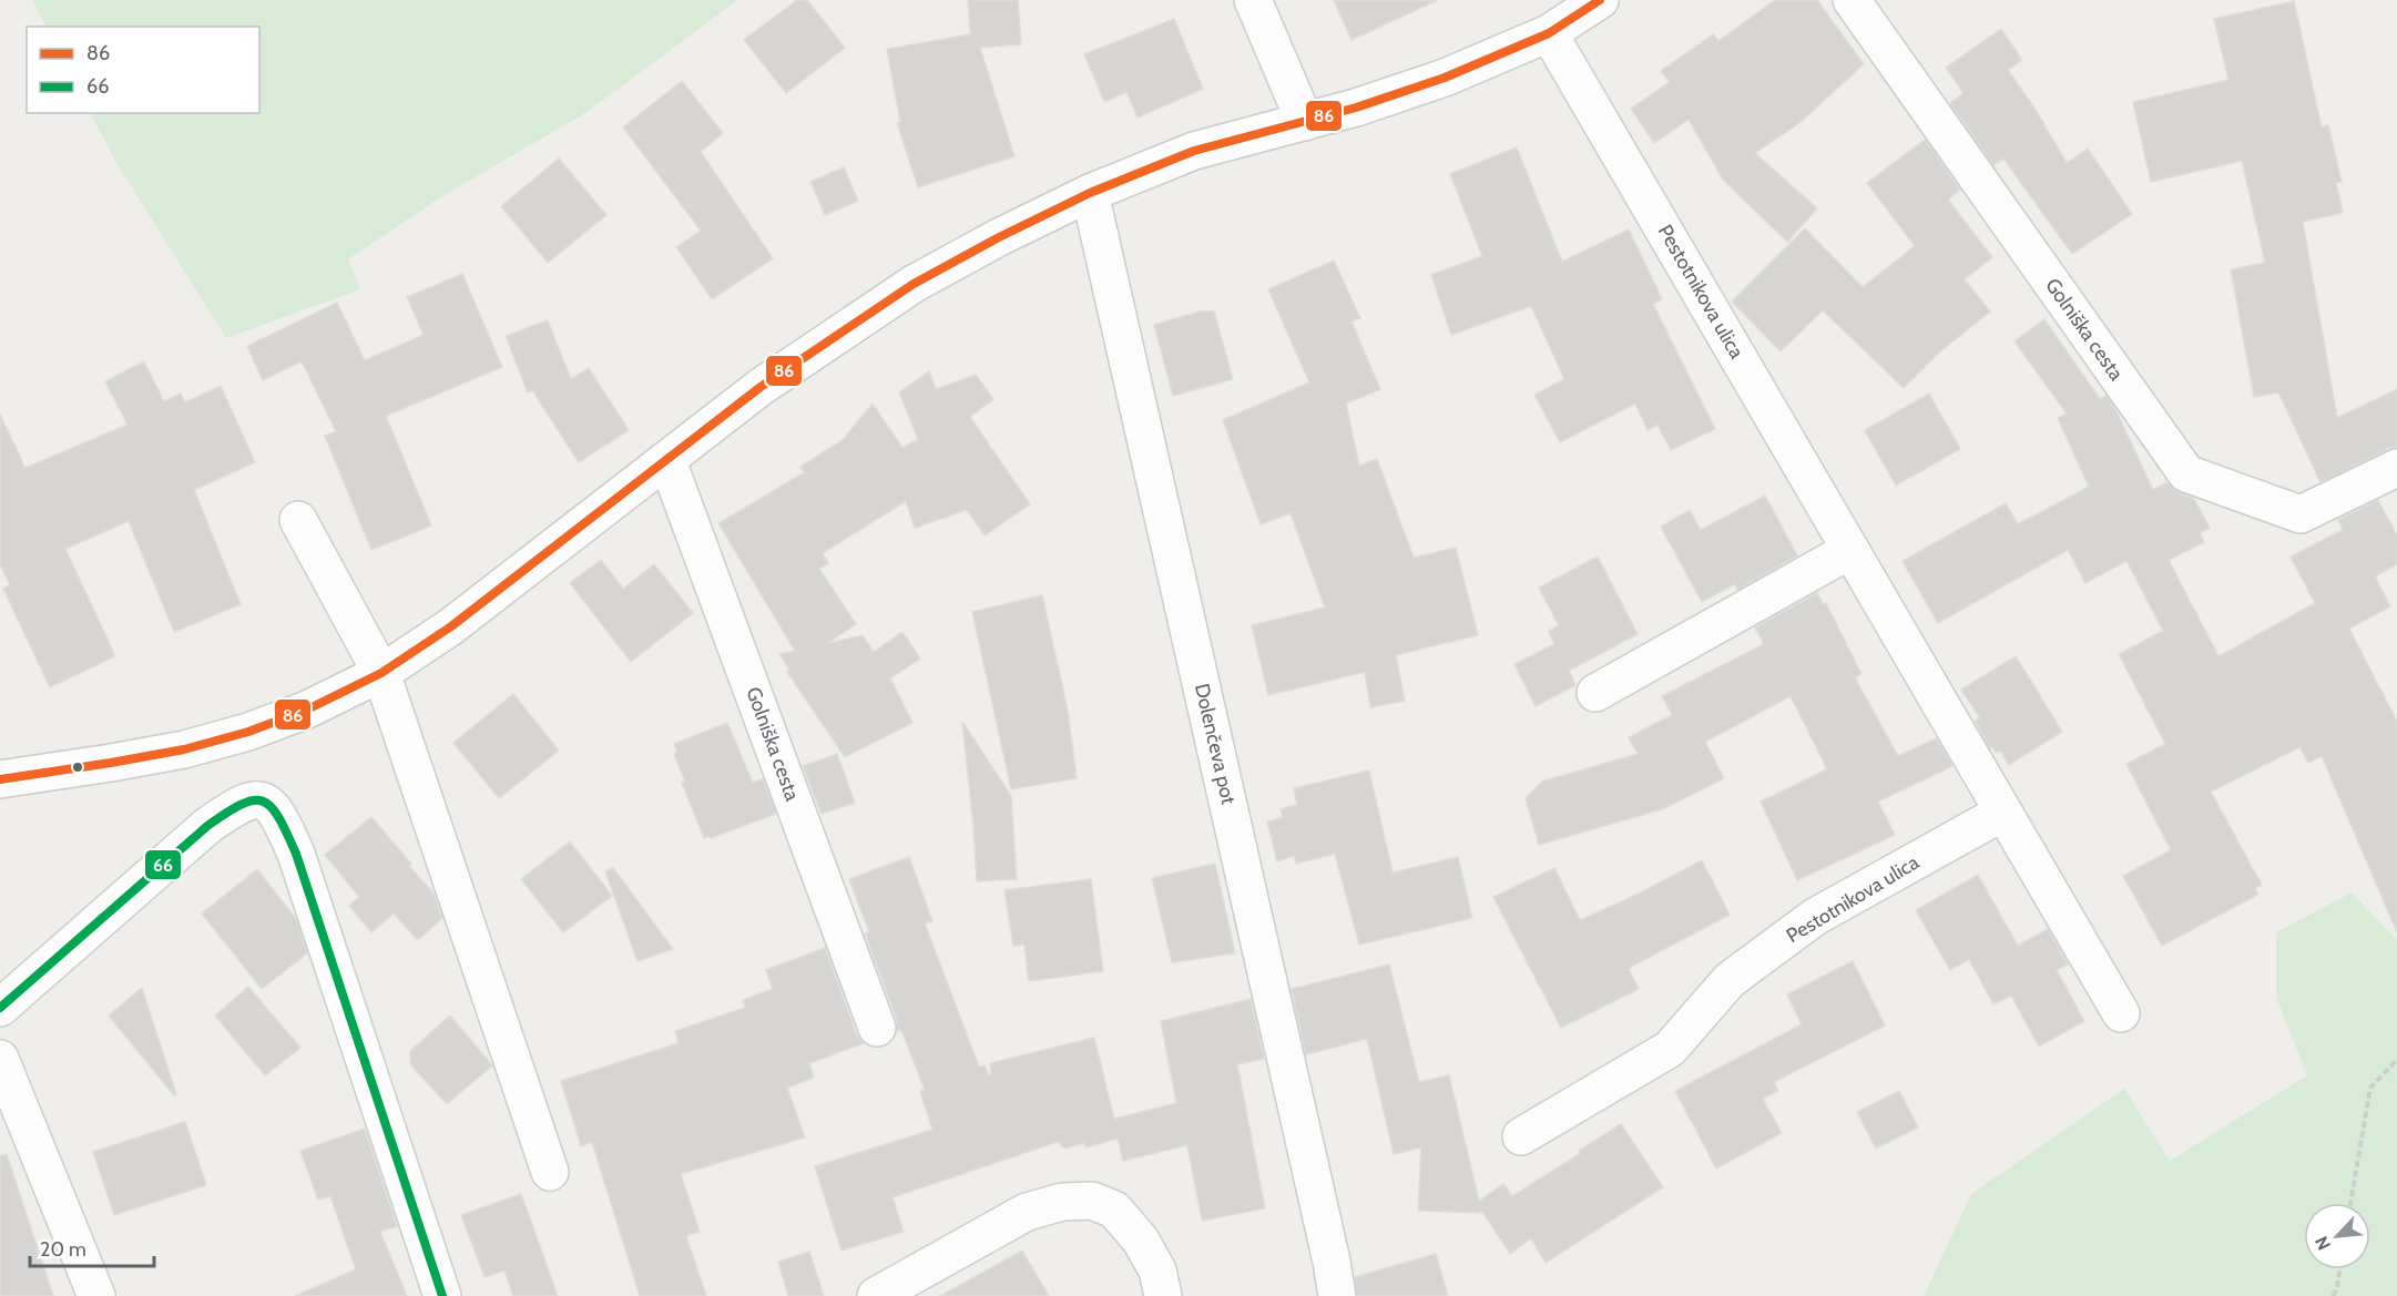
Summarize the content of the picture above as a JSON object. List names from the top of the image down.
{
  "streets": {
    "street": ["Pestotnikova ulica", "Golniška cesta", "Dolenčeva pot"]
  },
  "lines": ["transit line 86", "transit line 66"],
  "legend": ["86", "66"],
  "scale_bar": "20 m",
  "north": "bottom left"
}
